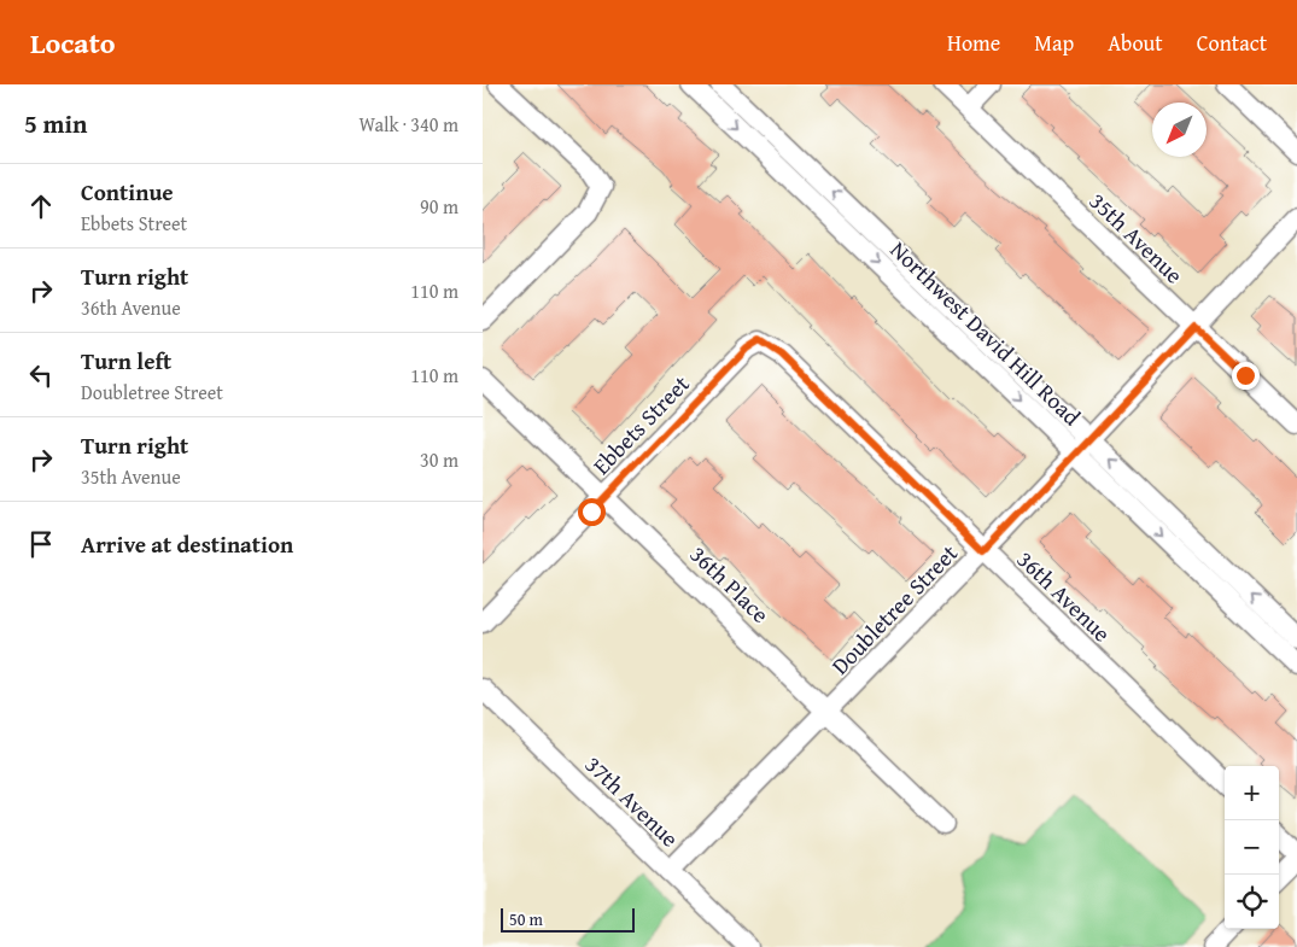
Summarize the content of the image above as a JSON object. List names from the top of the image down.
{
  "streets": {
    "street": [
      "35th Avenue",
      "Northwest David Hill Road",
      "Ebbets Street",
      "36th Place",
      "36th Avenue",
      "Doubletree Street",
      "37th Avenue"
    ]
  },
  "crossings": [
    ["35th Avenue", "Doubletree Street"],
    ["Northwest David Hill Road", "Doubletree Street"],
    ["Ebbets Street", "36th Place"],
    ["Ebbets Street", "36th Avenue"],
    ["36th Place", "Doubletree Street"],
    ["36th Avenue", "Doubletree Street"],
    ["Doubletree Street", "37th Avenue"]
  ],
  "scale_bar": "50 m",
  "north": "bottom left",
  "page": {
    "header": "Locato",
    "nav": [
      "Home",
      "Map",
      "About",
      "Contact"
    ],
    "heading": ["5 min", "Walk · 340 m"],
    "list": [
      ["Continue", "Ebbets Street", "90 m"],
      ["Turn right", "36th Avenue", "110 m"],
      ["Turn left", "Doubletree Street", "110 m"],
      ["Turn right", "35th Avenue", "30 m"],
      "Arrive at destination"
    ],
    "map_buttons": ["+", "−"],
    "scale": "50 m"
  }
}
